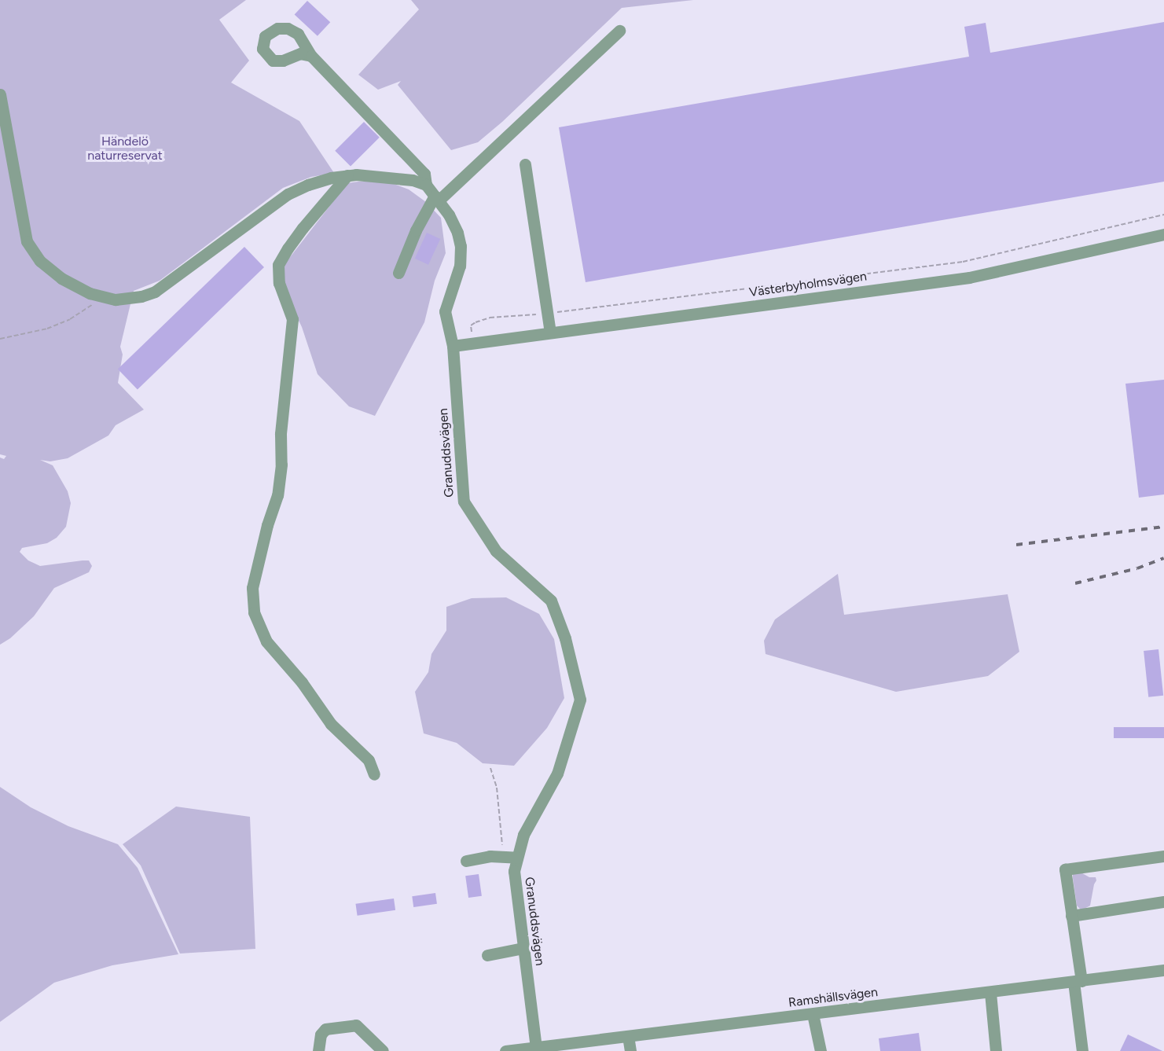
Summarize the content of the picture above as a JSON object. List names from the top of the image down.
{
  "streets": {
    "street": ["Västerbyholmsvägen", "Granuddsvägen", "Ramshällsvägen"]
  },
  "crossings": [
    ["Västerbyholmsvägen", "Granuddsvägen"],
    ["Granuddsvägen", "Ramshällsvägen"]
  ],
  "parks": ["Händelö naturreservat"]
}
